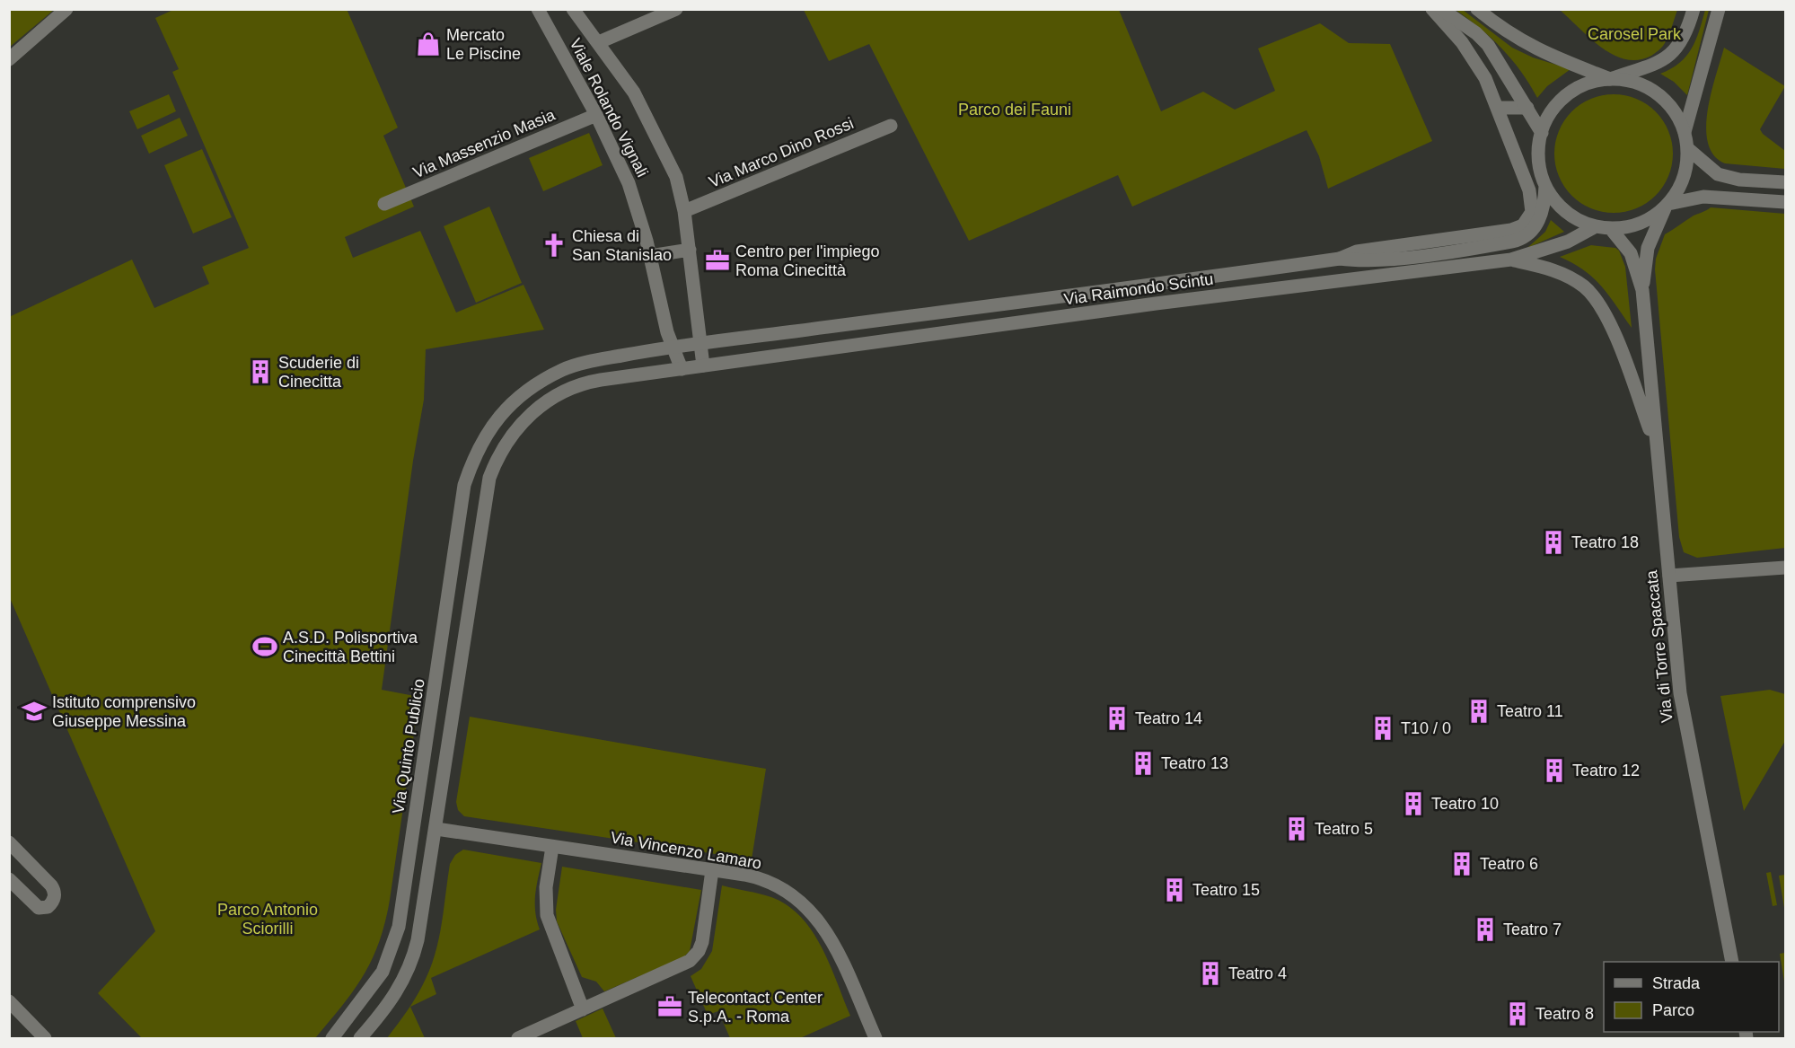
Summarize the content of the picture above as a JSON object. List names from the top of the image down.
{
  "streets": {
    "street": [
      "Viale Rolando Vignali",
      "Via Massenzio Masia",
      "Via Marco Dino Rossi",
      "Via Raimondo Scintu",
      "Via di Torre Spaccata",
      "Via Quinto Publicio",
      "Via Vincenzo Lamaro"
    ]
  },
  "crossings": [
    ["Viale Rolando Vignali", "Via Massenzio Masia"],
    ["Viale Rolando Vignali", "Via Marco Dino Rossi"],
    ["Viale Rolando Vignali", "Via Raimondo Scintu"],
    ["Viale Rolando Vignali", "Via Quinto Publicio"],
    ["Via Raimondo Scintu", "Via di Torre Spaccata"],
    ["Via Raimondo Scintu", "Via Quinto Publicio"]
  ],
  "parks": ["Carosel Park", "Parco dei Fauni", "Parco Antonio Sciorilli"],
  "places": {
    "shop": ["Mercato Le Piscine"],
    "church": ["Chiesa di San Stanislao"],
    "office": ["Centro per l'impiego Roma Cinecittà", "Telecontact Center S.p.A. - Roma"],
    "building": [
      "Scuderie di Cinecitta",
      "Teatro 18",
      "Teatro 11",
      "Teatro 14",
      "T10 / 0",
      "Teatro 13",
      "Teatro 12",
      "Teatro 10",
      "Teatro 5",
      "Teatro 6",
      "Teatro 15",
      "Teatro 7",
      "Teatro 4",
      "Teatro 8"
    ],
    "sports": ["A.S.D. Polisportiva Cinecittà Bettini"],
    "school or university": ["Istituto comprensivo Giuseppe Messina"]
  },
  "legend": ["Strada", "Parco"]
}
